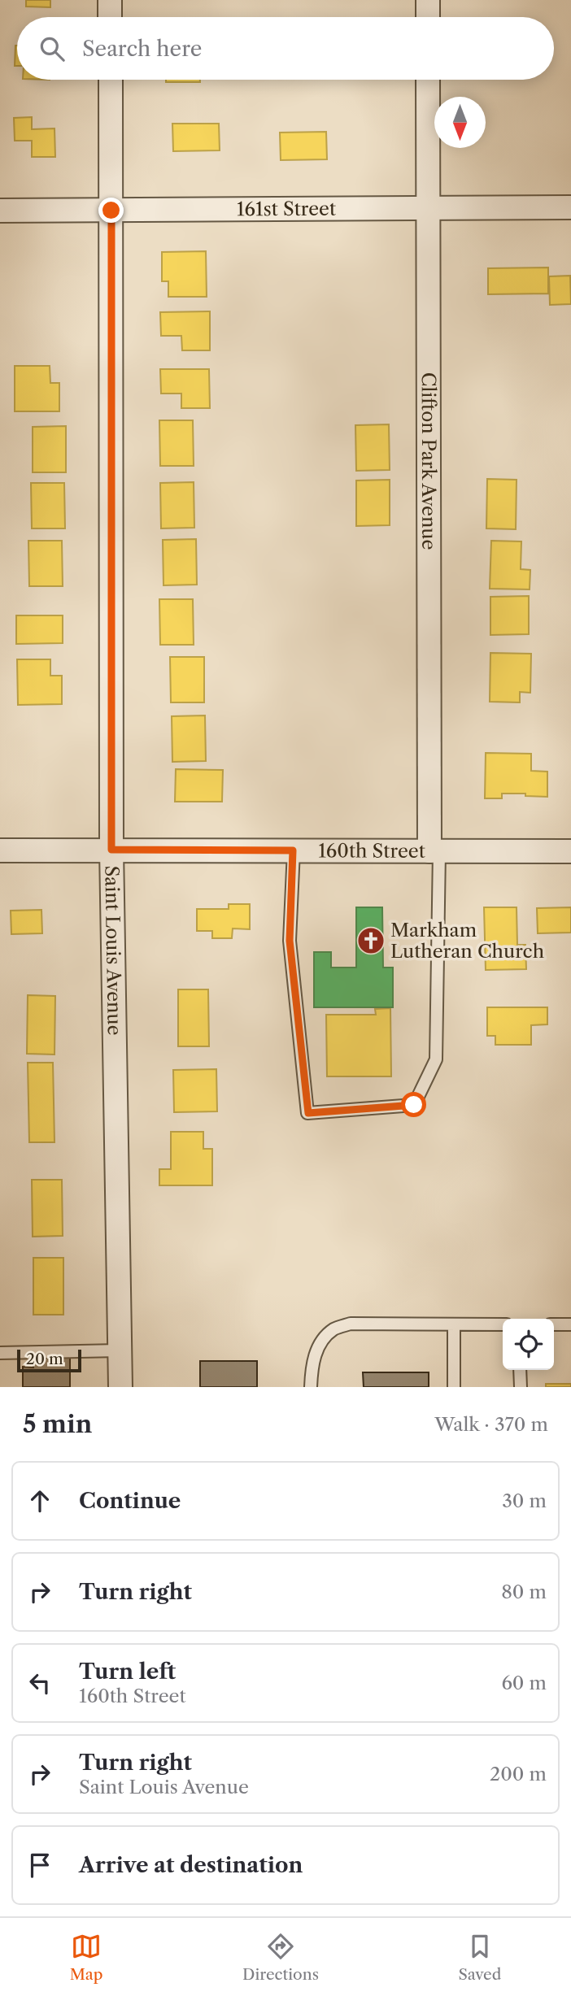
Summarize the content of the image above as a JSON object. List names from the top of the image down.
{
  "streets": {
    "street": [
      "161st Street",
      "Clifton Park Avenue",
      "160th Street",
      "Saint Louis Avenue"
    ]
  },
  "crossings": [
    ["161st Street", "Clifton Park Avenue"],
    ["161st Street", "Saint Louis Avenue"],
    ["Clifton Park Avenue", "160th Street"],
    ["160th Street", "Saint Louis Avenue"]
  ],
  "places": {
    "church": ["Markham Lutheran Church"]
  },
  "scale_bar": "20 m",
  "north": "bottom",
  "page": {
    "search": "Search here",
    "scale": "20 m",
    "heading": ["5 min", "Walk · 370 m"],
    "list": [
      ["Continue", "30 m"],
      ["Turn right", "80 m"],
      ["Turn left", "160th Street", "60 m"],
      ["Turn right", "Saint Louis Avenue", "200 m"],
      "Arrive at destination"
    ],
    "nav": ["Map", "Directions", "Saved"]
  }
}
